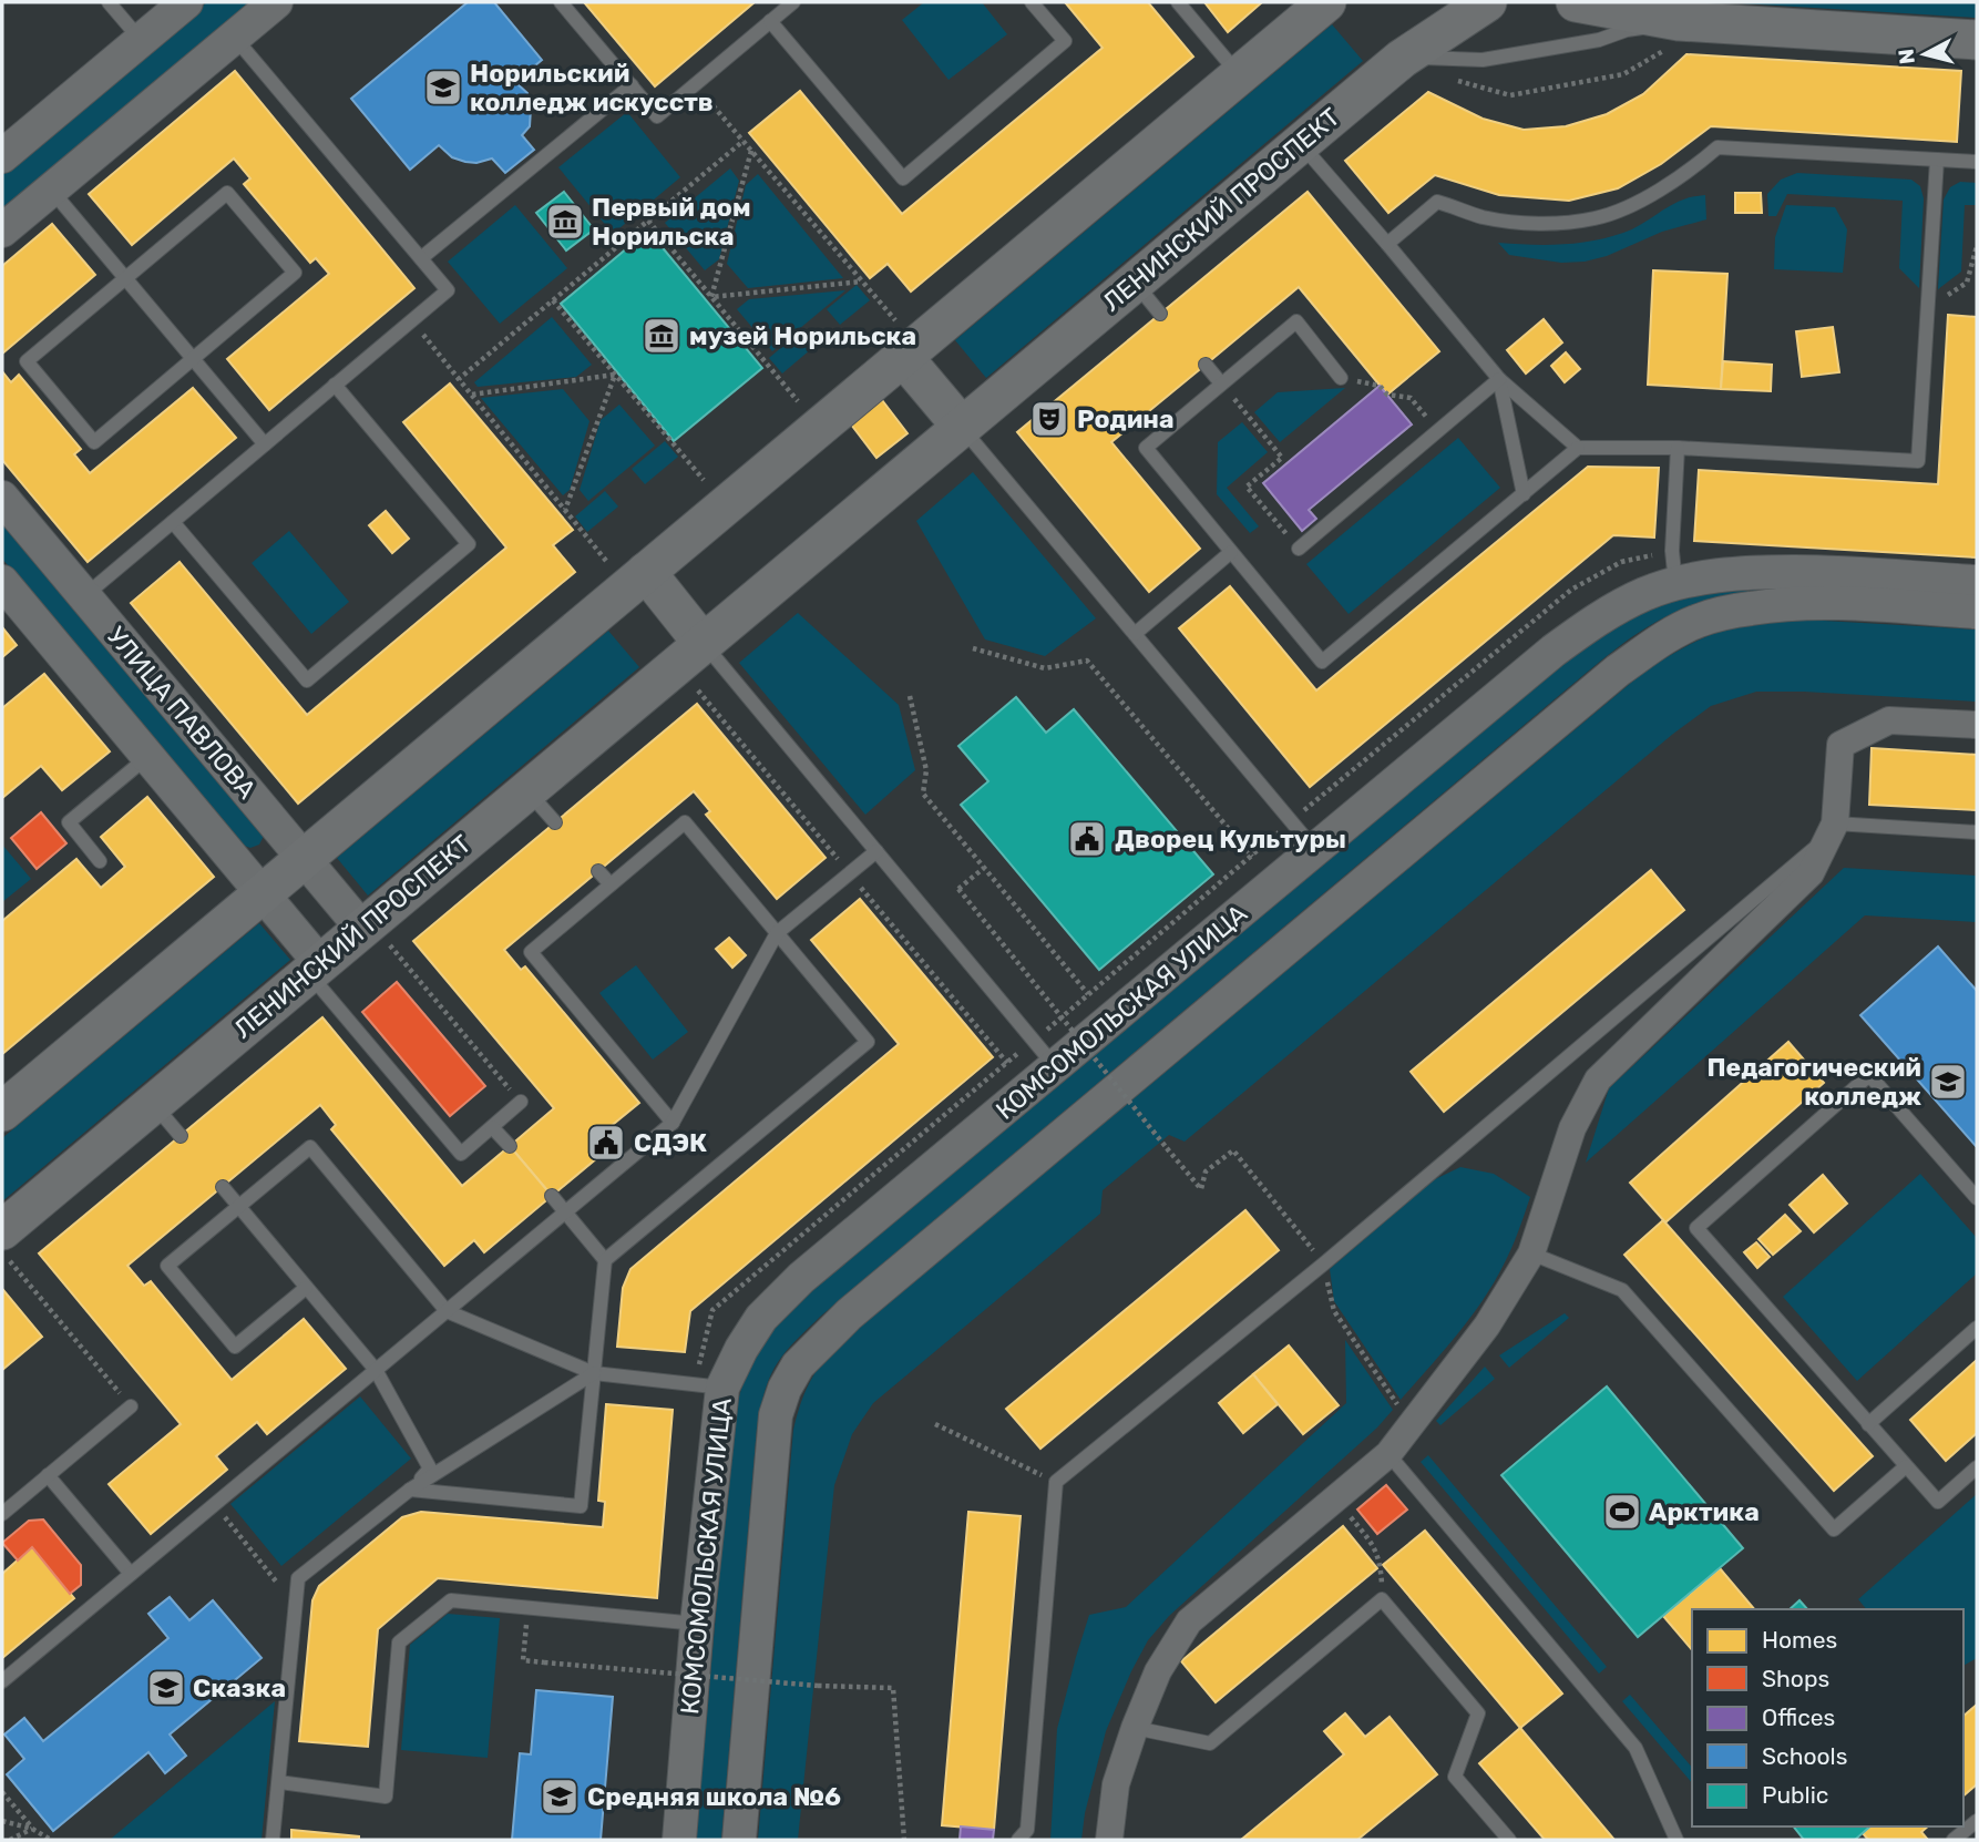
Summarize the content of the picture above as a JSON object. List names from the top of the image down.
{
  "streets": {
    "main road": ["ЛЕНИНСКИЙ ПРОСПЕКТ"],
    "street": ["УЛИЦА ПАВЛОВА", "КОМСОМОЛЬСКАЯ УЛИЦА"]
  },
  "crossings": [
    ["ЛЕНИНСКИЙ ПРОСПЕКТ", "УЛИЦА ПАВЛОВА"]
  ],
  "places": {
    "school or university": [
      "Норильский колледж искусств",
      "Педагогический колледж",
      "Сказка",
      "Средняя школа №6"
    ],
    "museum": ["Первый дом Норильска", "музей Норильска"],
    "theatre": ["Родина"],
    "public building": ["Дворец Культуры", "СДЭК"],
    "sports": ["Арктика"]
  },
  "legend": [
    "Homes",
    "Shops",
    "Offices",
    "Schools",
    "Public"
  ],
  "north": "left"
}
